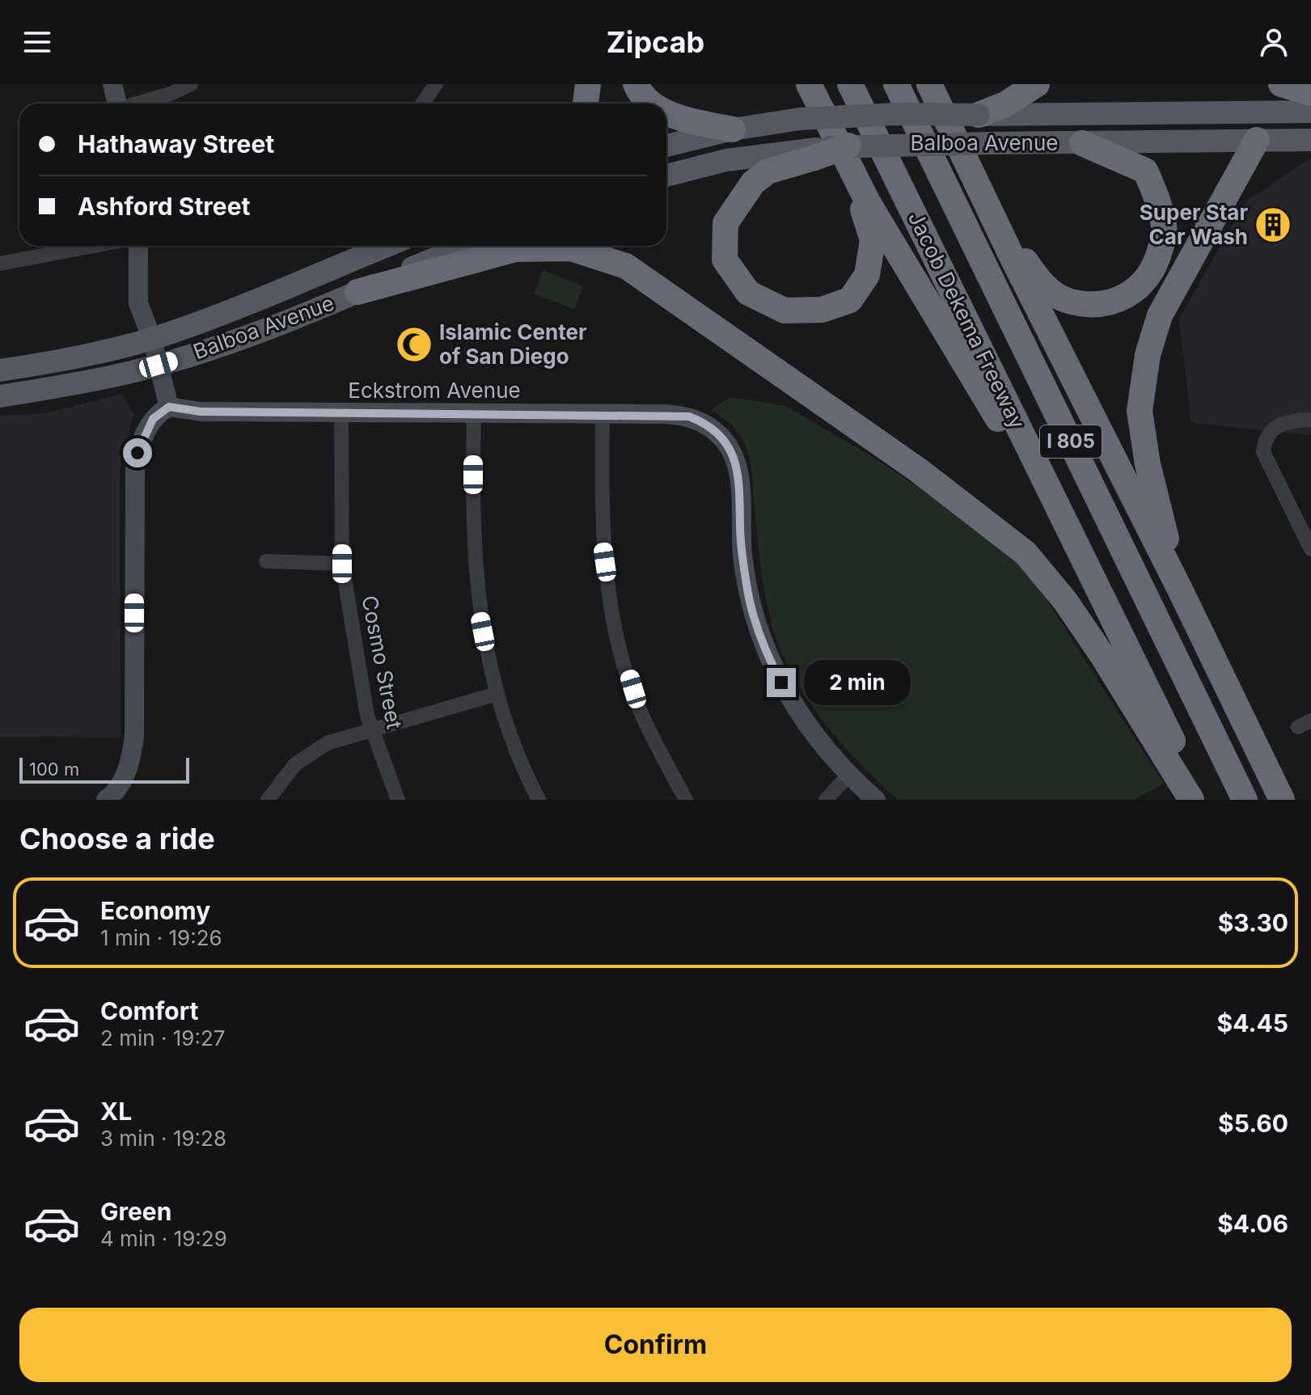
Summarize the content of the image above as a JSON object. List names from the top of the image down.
{
  "streets": {
    "highway": ["Jacob Dekema Freeway", "I 805"],
    "main road": ["Balboa Avenue"],
    "street": ["Eckstrom Avenue", "Cosmo Street"]
  },
  "crossings": [
    ["Eckstrom Avenue", "Cosmo Street"]
  ],
  "places": {
    "building": ["Super Star Car Wash"],
    "mosque": ["Islamic Center of San Diego"]
  },
  "scale_bar": "100 m",
  "page": {
    "header": "Zipcab",
    "banner": ["Hathaway Street", "Ashford Street"],
    "bubble": "2 min",
    "scale": "100 m",
    "heading": "Choose a ride",
    "list": [
      {
        "name": "Economy",
        "note": "1 min · 19:26",
        "value": "$3.30"
      },
      {
        "name": "Comfort",
        "note": "2 min · 19:27",
        "value": "$4.45"
      },
      {
        "name": "XL",
        "note": "3 min · 19:28",
        "value": "$5.60"
      },
      {
        "name": "Green",
        "note": "4 min · 19:29",
        "value": "$4.06"
      }
    ],
    "buttons": "Confirm"
  }
}
